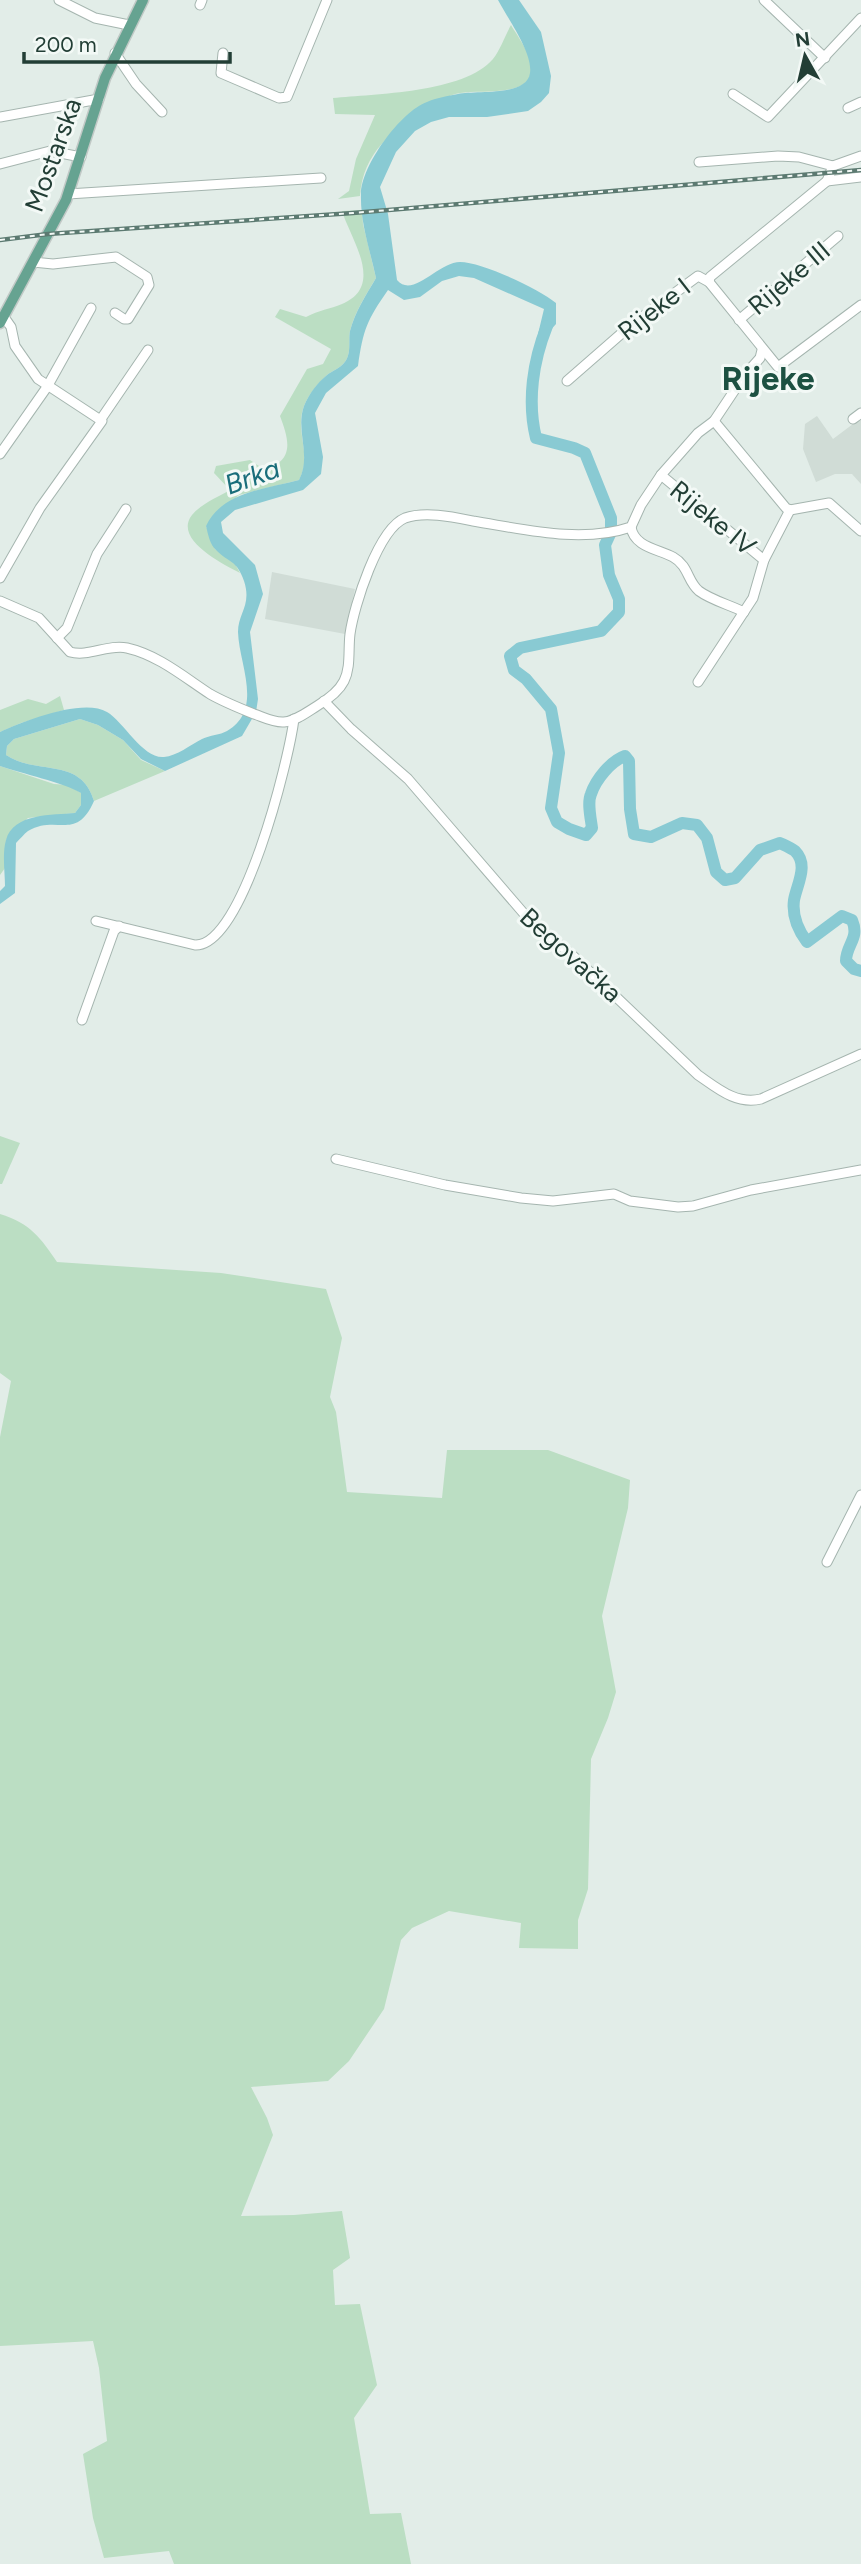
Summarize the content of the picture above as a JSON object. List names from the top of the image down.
{
  "streets": {
    "main road": ["Mostarska"],
    "street": [
      "Rijeke III",
      "Rijeke I",
      "Rijeke IV",
      "Begovačka"
    ]
  },
  "crossings": [
    ["Rijeke III", "Rijeke I"]
  ],
  "districts": ["Rijeke"],
  "water": ["Brka"],
  "scale_bar": "200 m",
  "north": "top"
}
